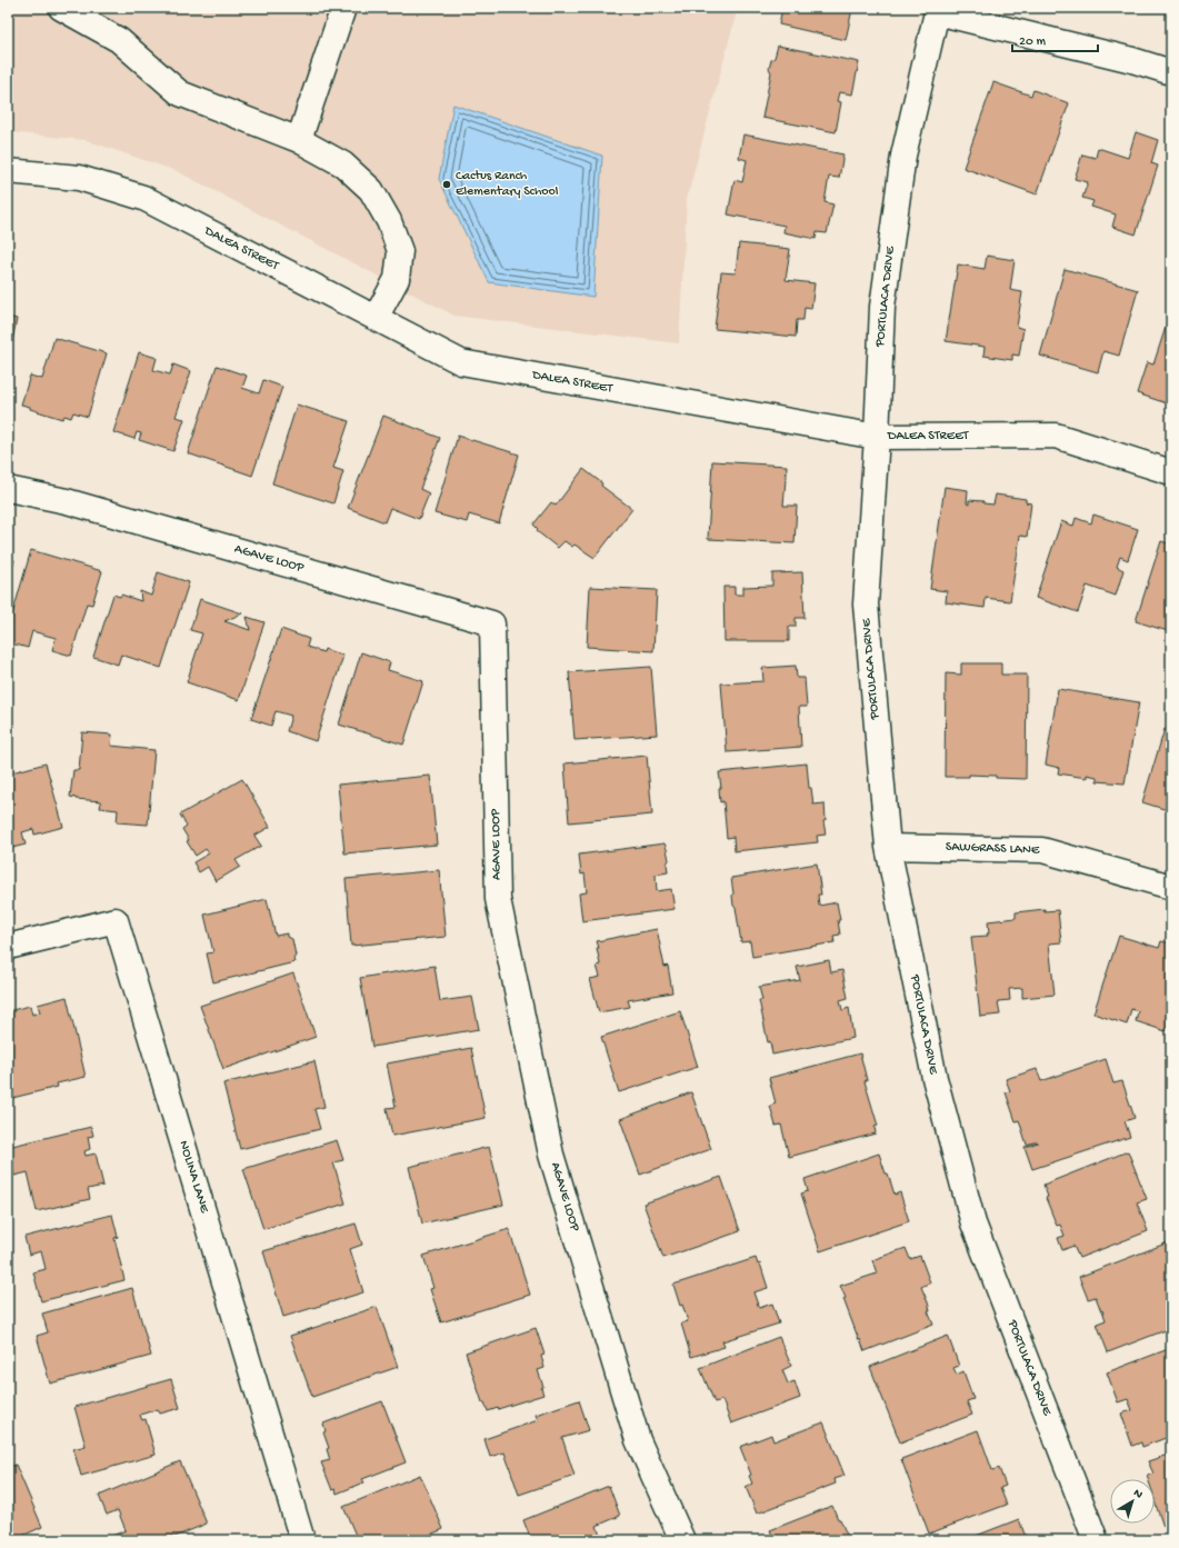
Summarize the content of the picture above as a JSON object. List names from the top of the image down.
{
  "streets": {
    "street": [
      "DALEA STREET",
      "PORTULACA DRIVE",
      "AGAVE LOOP",
      "SAWGRASS LANE",
      "NOLINA LANE"
    ]
  },
  "crossings": [
    ["DALEA STREET", "PORTULACA DRIVE"],
    ["PORTULACA DRIVE", "SAWGRASS LANE"]
  ],
  "places": ["Cactus Ranch Elementary School"],
  "scale_bar": "20 m",
  "north": "top right"
}
